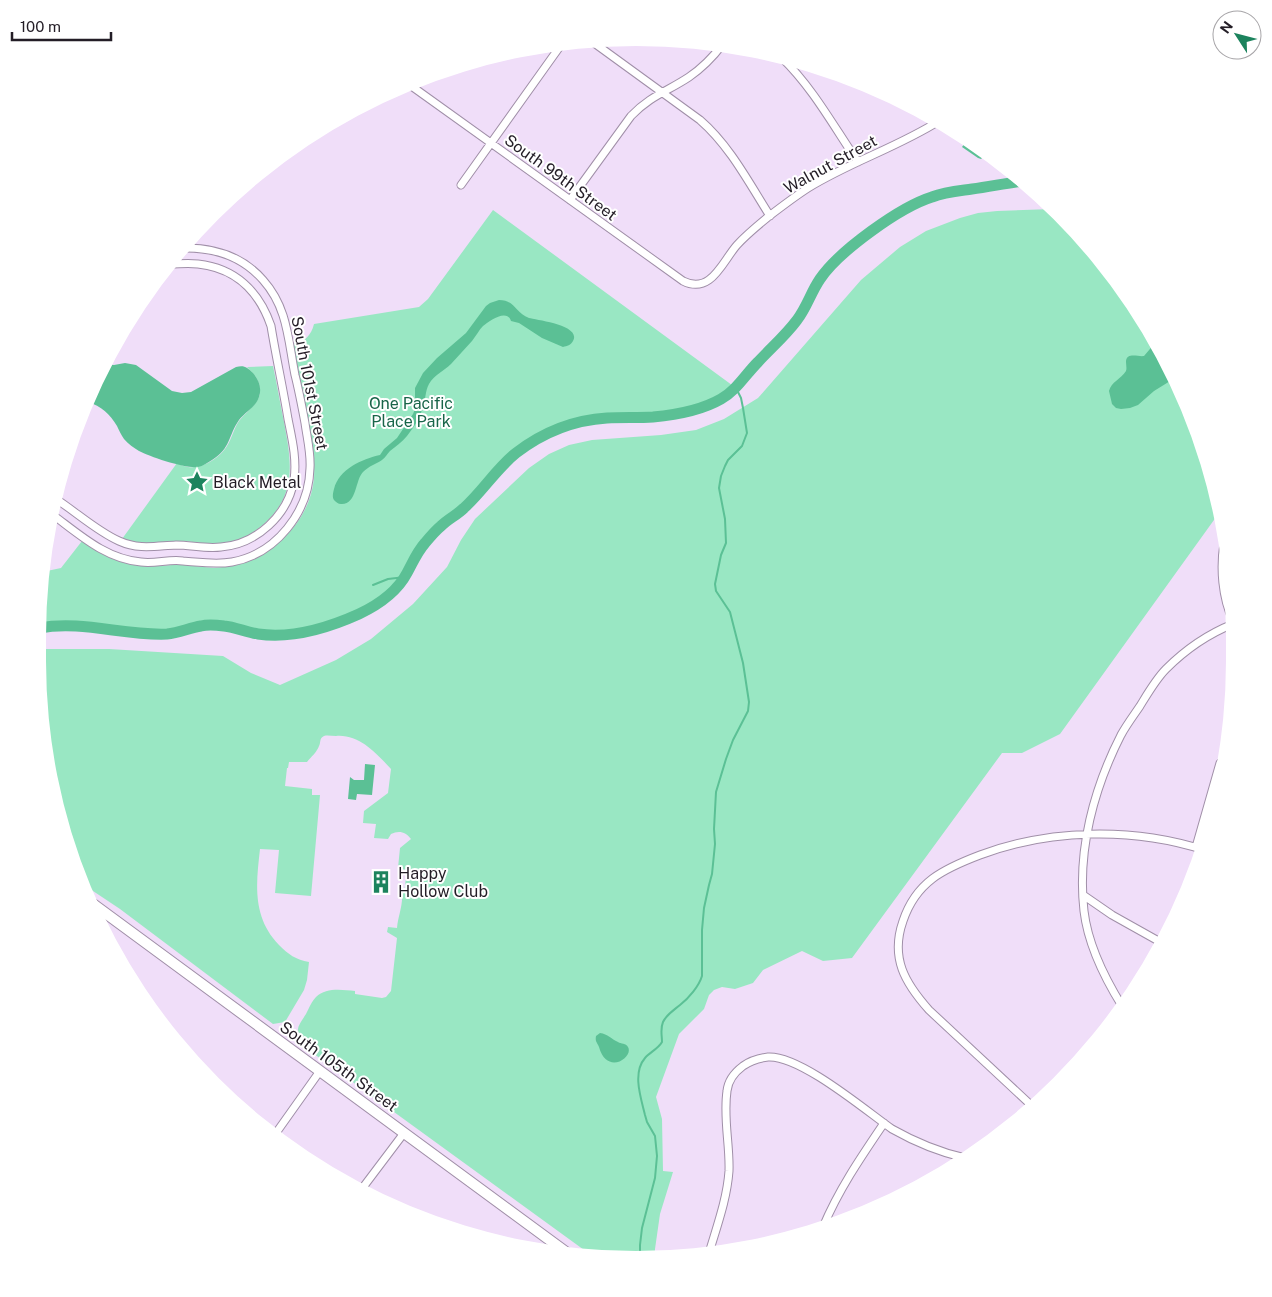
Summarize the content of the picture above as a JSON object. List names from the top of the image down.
{
  "streets": {
    "street": [
      "Walnut Street",
      "South 99th Street",
      "South 101st Street",
      "South 105th Street"
    ]
  },
  "crossings": [
    ["Walnut Street", "South 99th Street"]
  ],
  "parks": ["One Pacific Place Park"],
  "places": {
    "place": ["Black Metal"],
    "building": ["Happy Hollow Club"]
  },
  "scale_bar": "100 m",
  "north": "top left"
}
